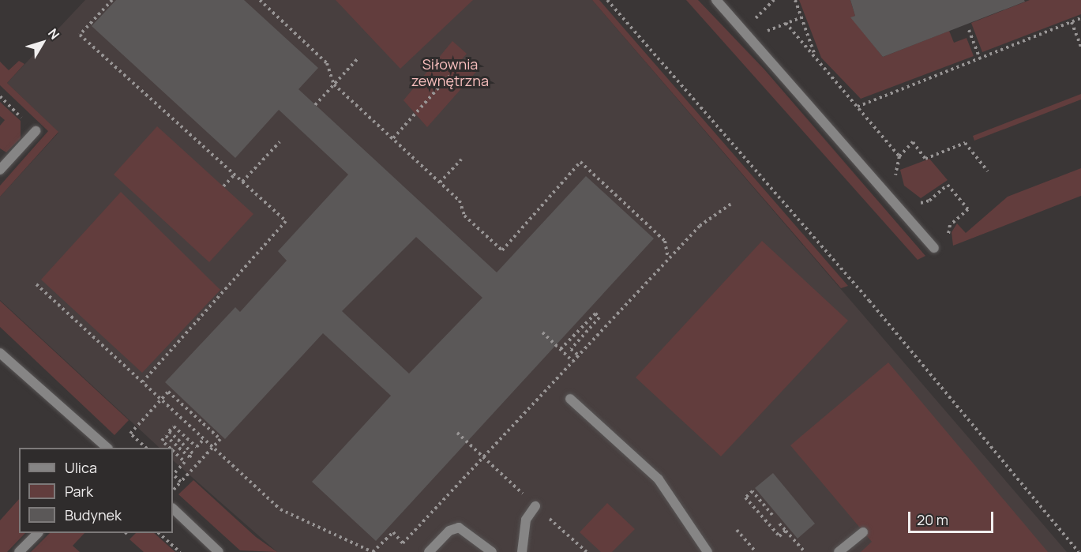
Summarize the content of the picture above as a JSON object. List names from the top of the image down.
{
  "parks": ["Siłownia zewnętrzna"],
  "legend": ["Ulica", "Park", "Budynek"],
  "scale_bar": "20 m",
  "north": "top right"
}
